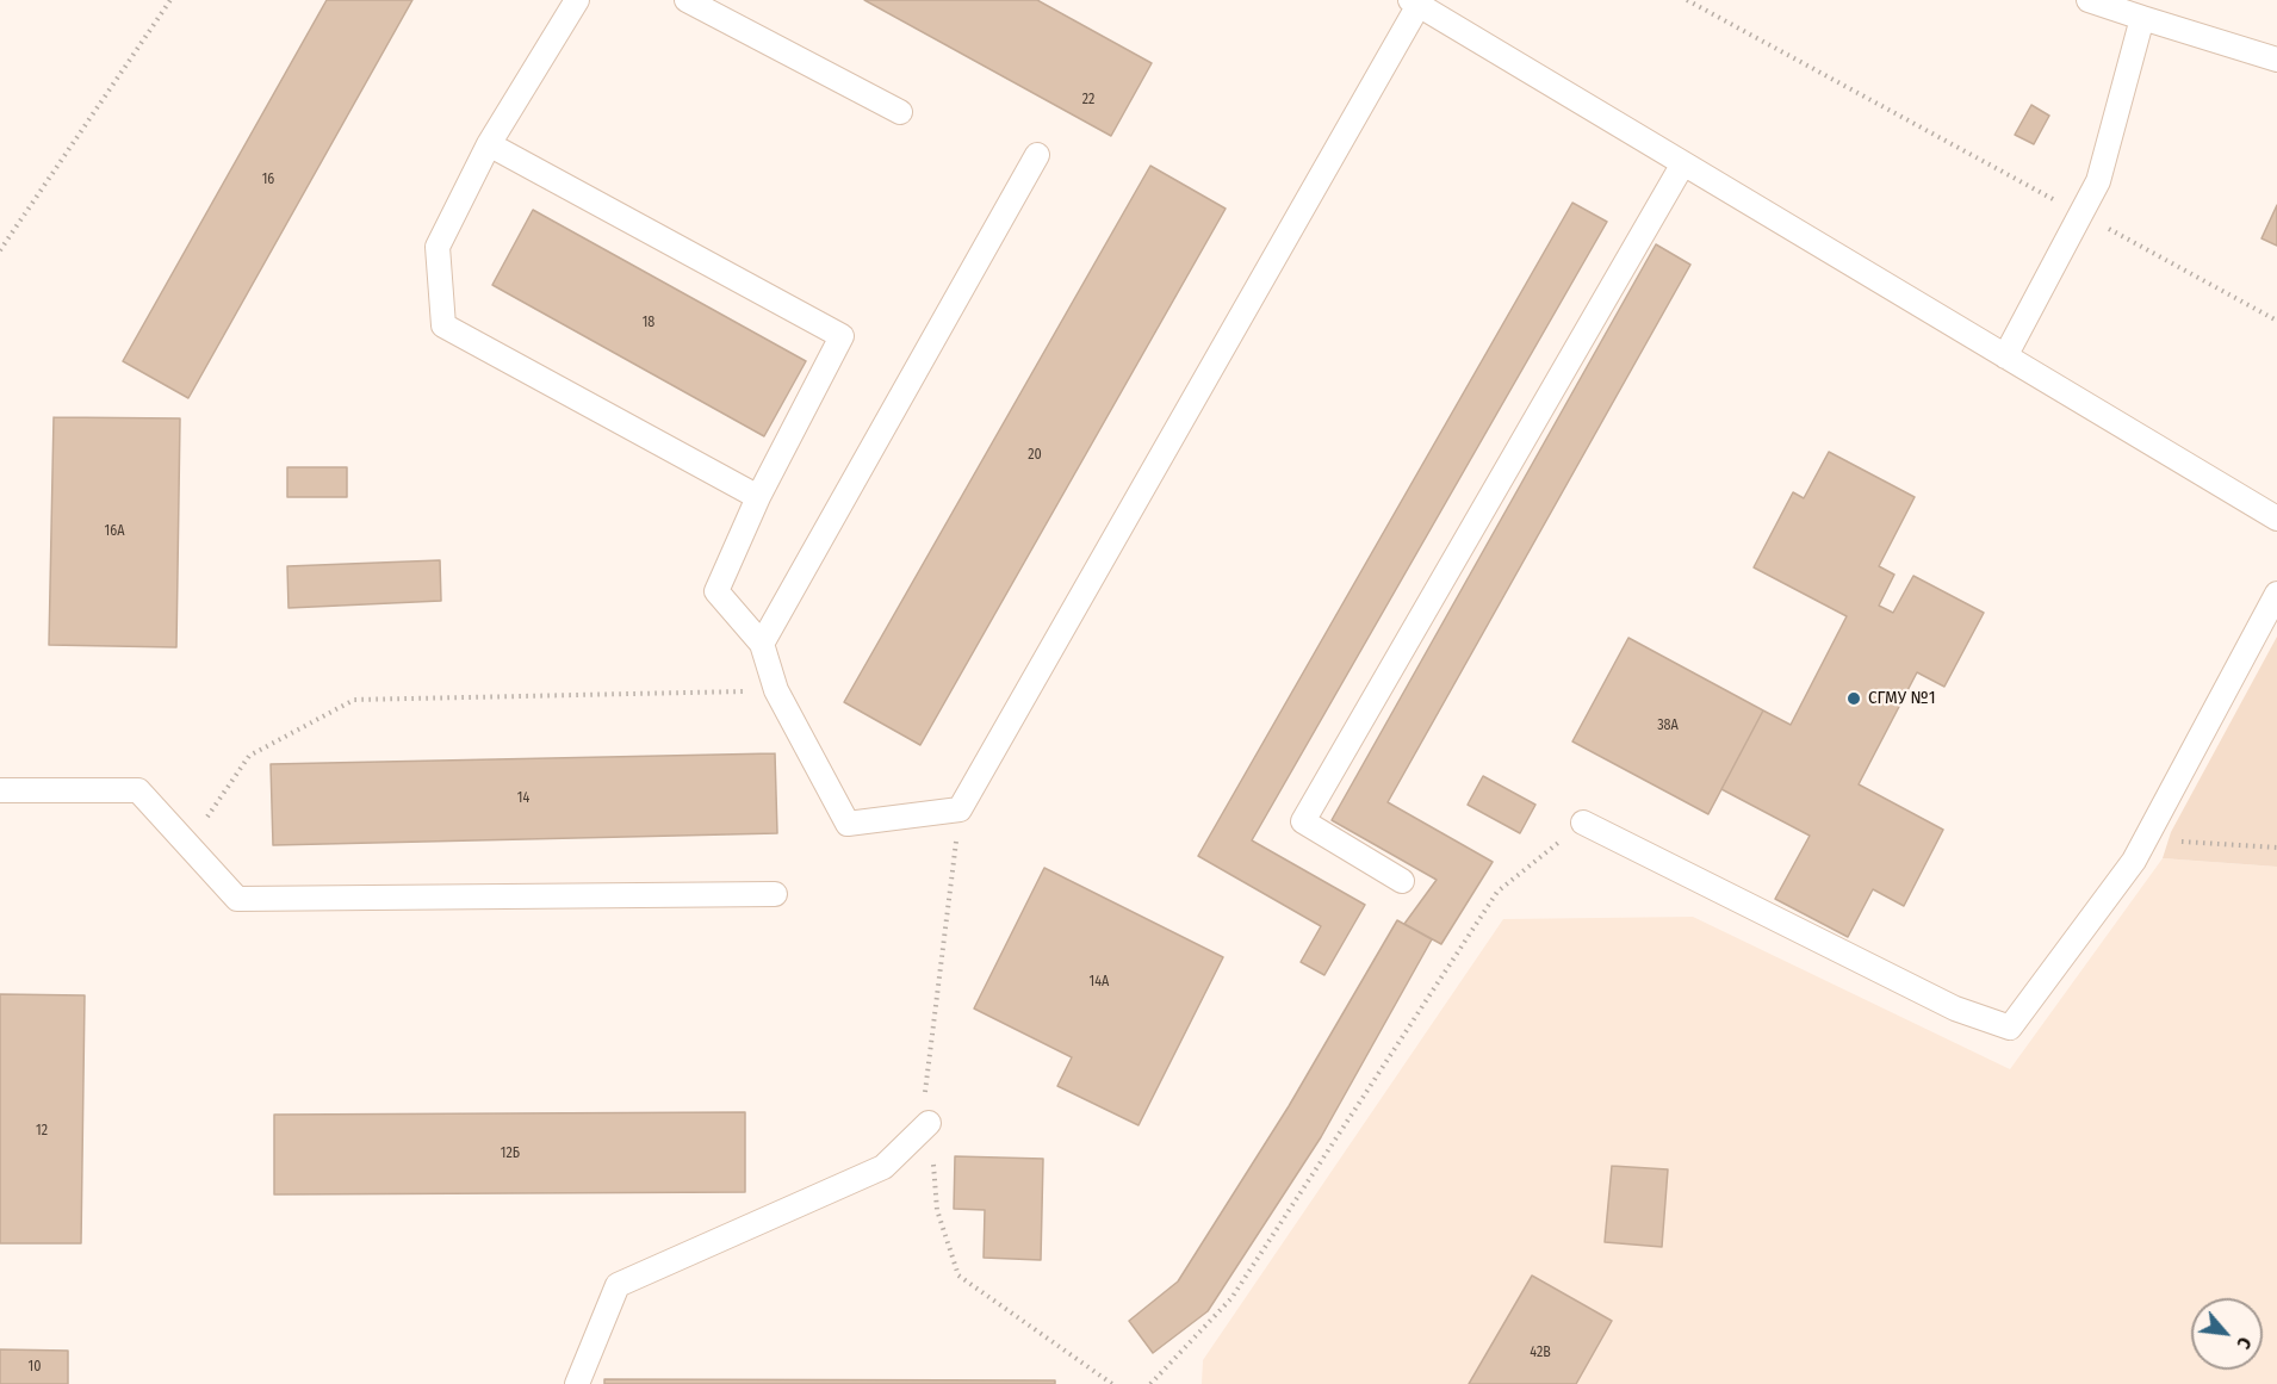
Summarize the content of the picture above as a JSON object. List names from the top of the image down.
{
  "places": ["СГМУ №1"],
  "house_numbers": [
    "22",
    "16",
    "18",
    "20",
    "16А",
    "38А",
    "14",
    "14А",
    "12",
    "12Б",
    "42В",
    "10"
  ],
  "north": "bottom right"
}
